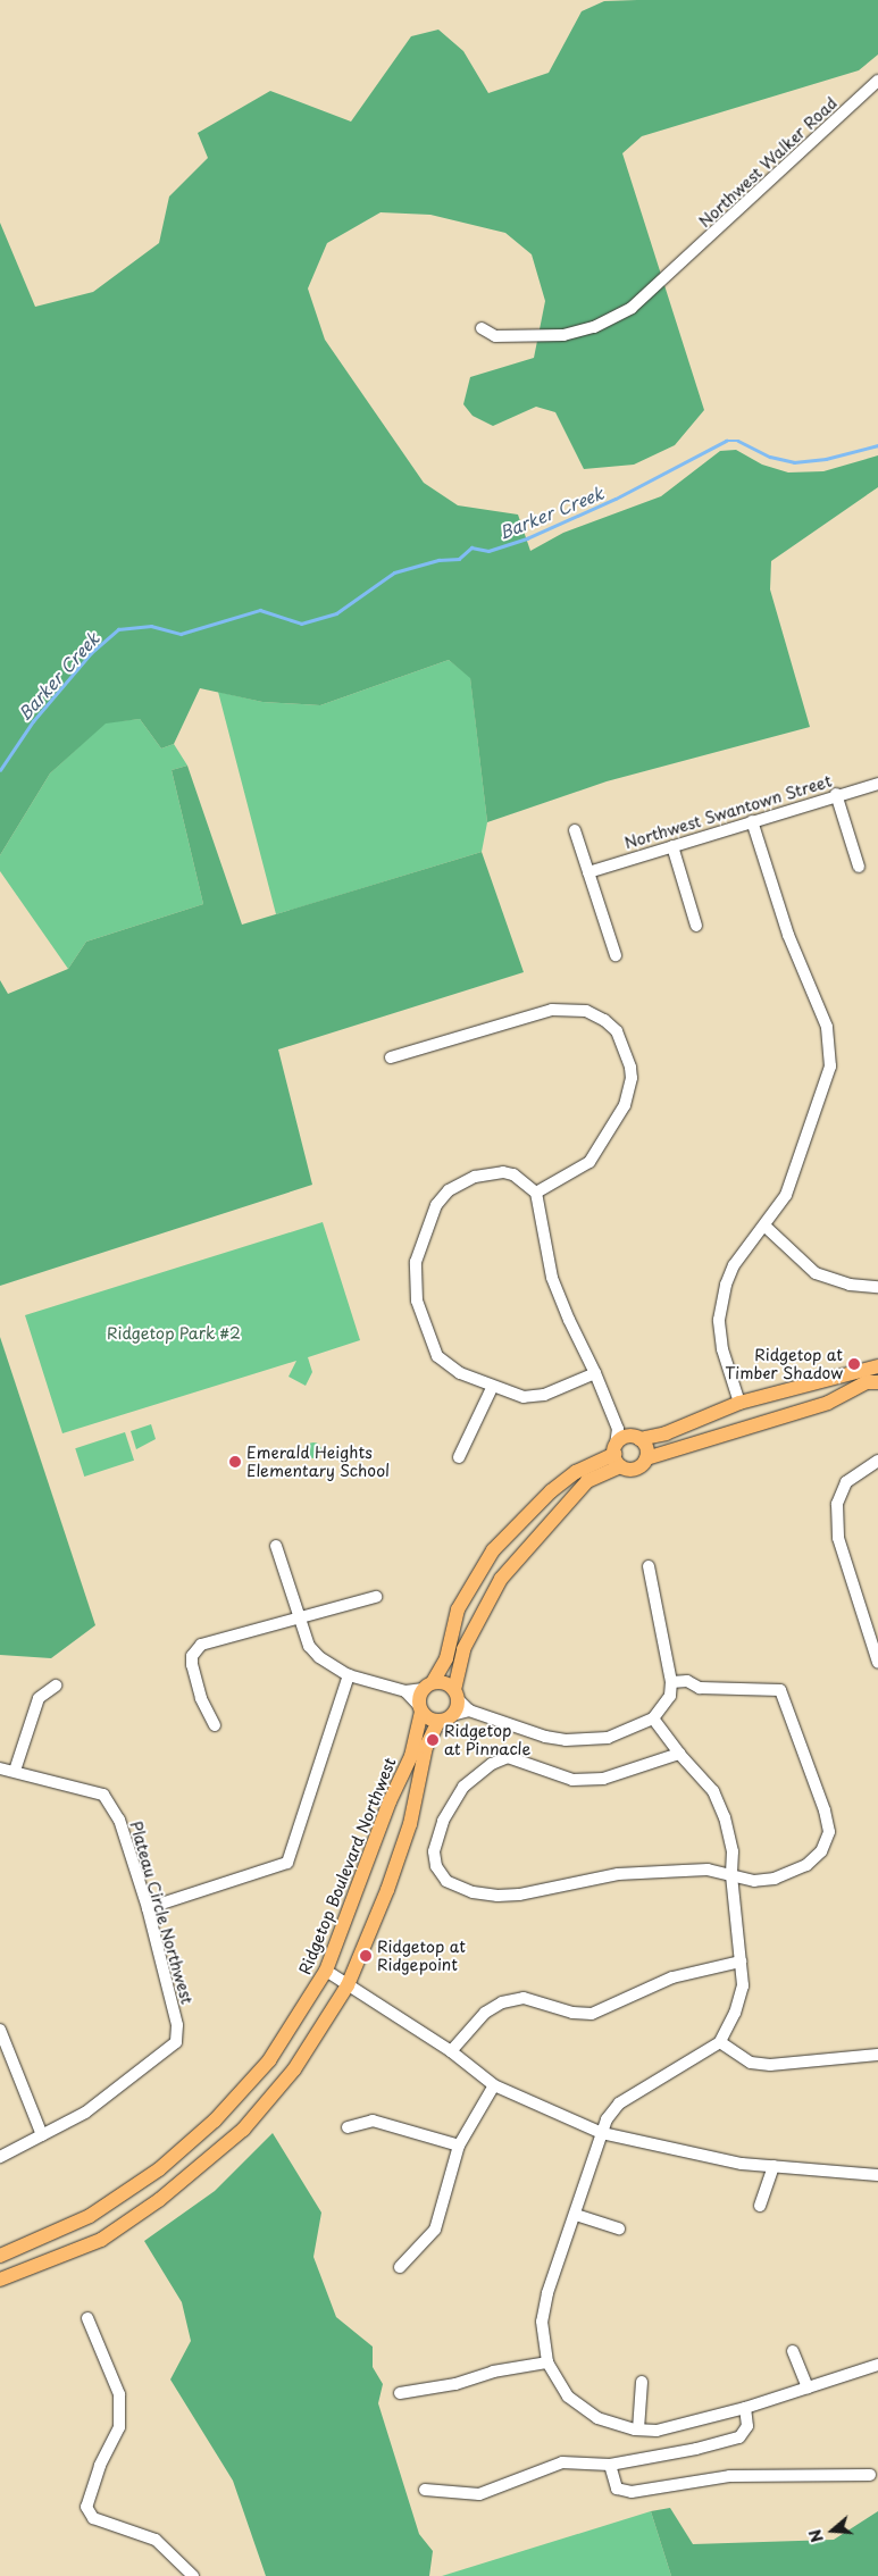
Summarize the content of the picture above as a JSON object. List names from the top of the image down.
{
  "streets": {
    "main road": ["Ridgetop Boulevard Northwest"],
    "street": ["Northwest Walker Road", "Northwest Swantown Street", "Plateau Circle Northwest"]
  },
  "water": ["Barker Creek"],
  "parks": ["Ridgetop Park #2"],
  "places": [
    "Ridgetop at Timber Shadow",
    "Emerald Heights Elementary School",
    "Ridgetop at Pinnacle",
    "Ridgetop at Ridgepoint"
  ],
  "north": "left"
}
